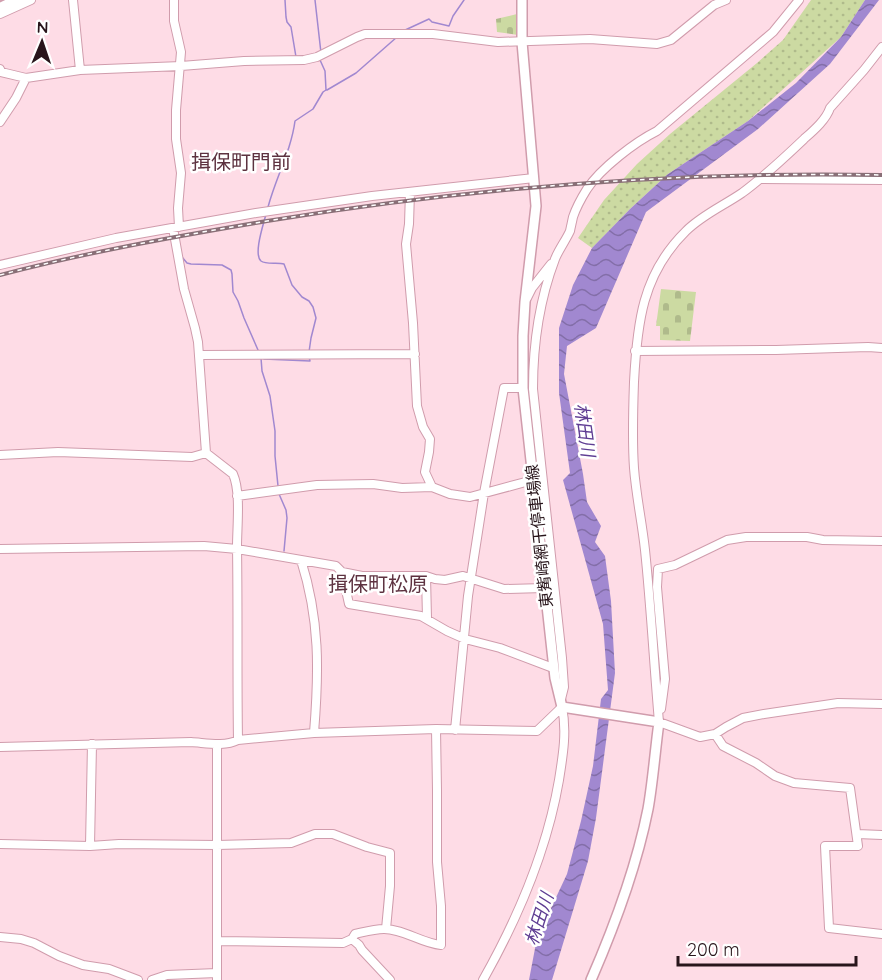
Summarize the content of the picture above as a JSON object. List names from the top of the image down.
{
  "streets": {
    "main road": ["東觜崎網干停車場線"]
  },
  "districts": ["揖保町門前", "揖保町松原"],
  "water": ["林田川"],
  "scale_bar": "200 m",
  "north": "top"
}
